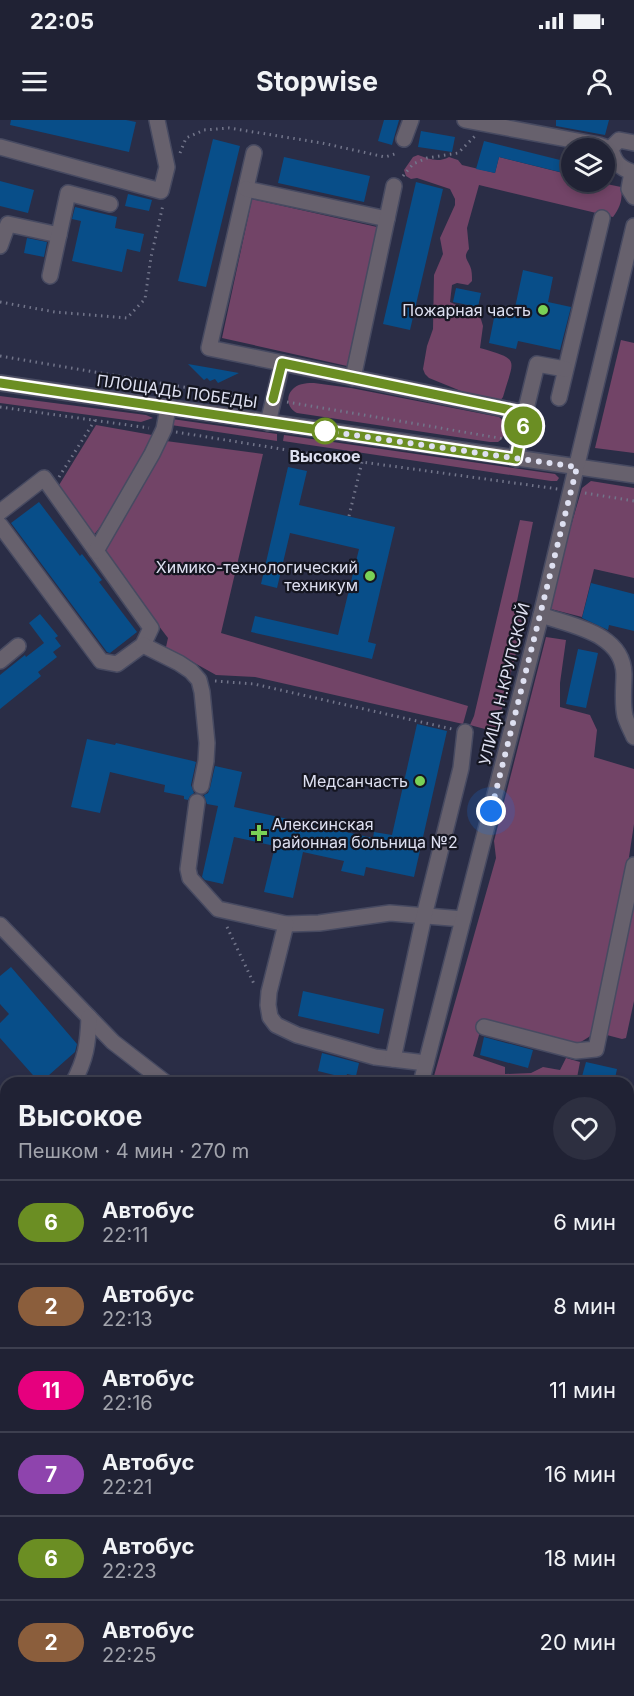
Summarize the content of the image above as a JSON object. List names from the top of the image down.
{
  "streets": {
    "street": ["ПЛОЩАДЬ ПОБЕДЫ", "УЛИЦА Н.КРУПСКОЙ"]
  },
  "crossings": [
    ["ПЛОЩАДЬ ПОБЕДЫ", "УЛИЦА Н.КРУПСКОЙ"]
  ],
  "places": {
    "other": [
      "Пожарная часть",
      "Высокое",
      "Химико-технологический техникум",
      "Медсанчасть"
    ],
    "health": ["Алексинская районная больница №2"]
  },
  "lines": ["bus line 6"],
  "page": {
    "status": "22:05",
    "header": "Stopwise",
    "on_map": "6",
    "heading": ["Высокое", "Пешком · 4 мин · 270 m"],
    "list": [
      {
        "mark": "6",
        "name": "Автобус",
        "note": "22:11",
        "value": "6 мин"
      },
      {
        "mark": "2",
        "name": "Автобус",
        "note": "22:13",
        "value": "8 мин"
      },
      {
        "mark": "11",
        "name": "Автобус",
        "note": "22:16",
        "value": "11 мин"
      },
      {
        "mark": "7",
        "name": "Автобус",
        "note": "22:21",
        "value": "16 мин"
      },
      {
        "mark": "6",
        "name": "Автобус",
        "note": "22:23",
        "value": "18 мин"
      },
      {
        "mark": "2",
        "name": "Автобус",
        "note": "22:25",
        "value": "20 мин"
      }
    ]
  }
}
